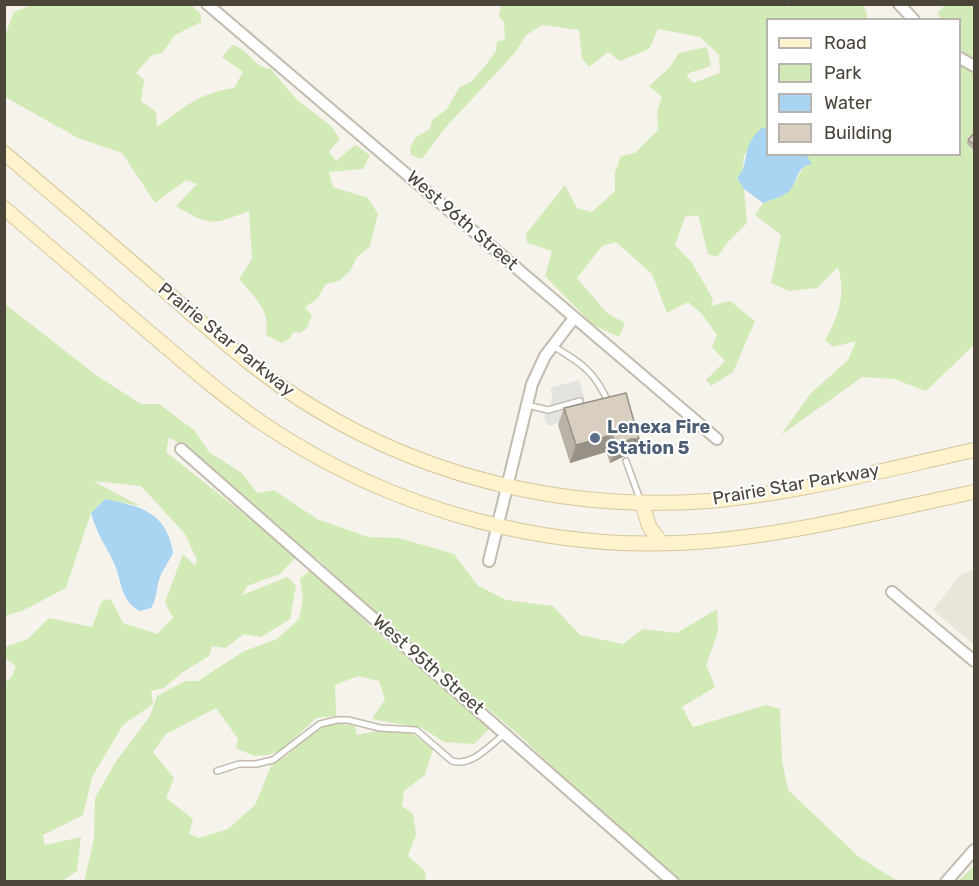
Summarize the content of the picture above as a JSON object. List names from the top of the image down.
{
  "streets": {
    "main road": ["Prairie Star Parkway"],
    "street": ["West 96th Street", "West 95th Street"]
  },
  "places": ["Lenexa Fire Station 5"],
  "legend": [
    "Road",
    "Park",
    "Water",
    "Building"
  ]
}
